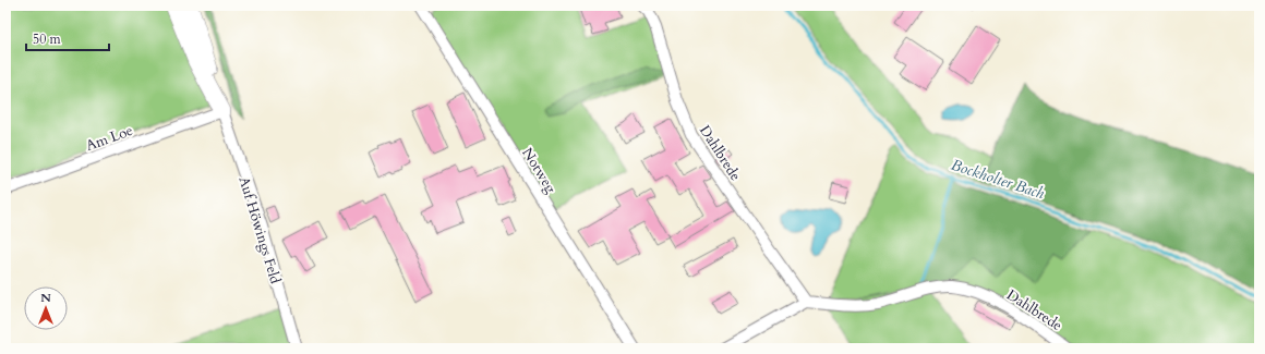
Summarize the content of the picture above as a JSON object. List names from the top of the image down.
{
  "streets": {
    "main road": ["Auf Höwings Feld"],
    "street": ["Am Loe", "Dahlbrede", "Notweg"]
  },
  "crossings": [
    ["Am Loe", "Auf Höwings Feld"]
  ],
  "water": ["Bockholter Bach"],
  "scale_bar": "50 m",
  "north": "top"
}
